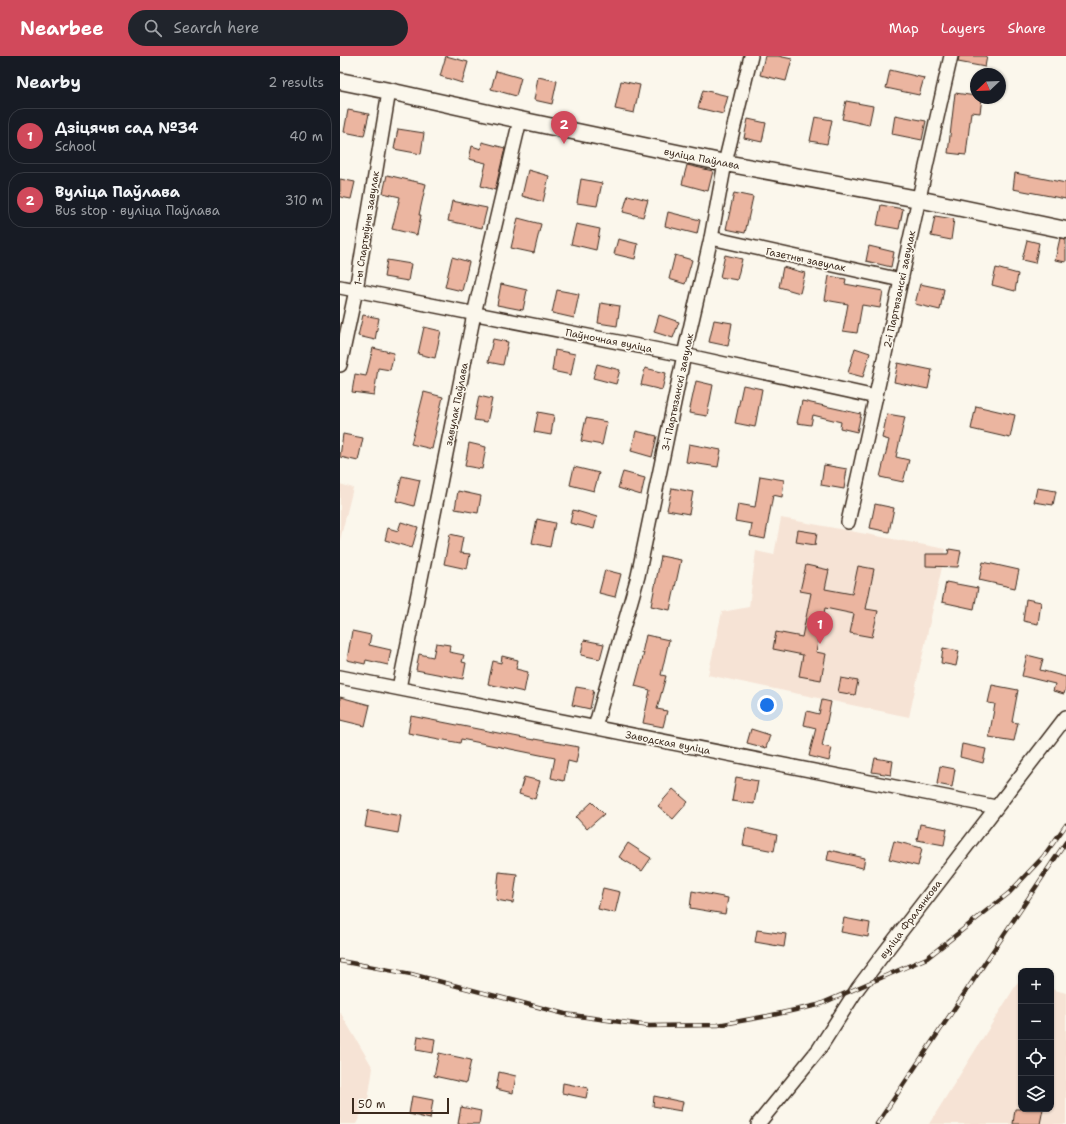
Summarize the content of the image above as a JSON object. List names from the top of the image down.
{
  "streets": {
    "street": [
      "вуліца Паўлава",
      "1-ы Спартыўны завулак",
      "Газетны завулак",
      "2-і Партызанскі завулак",
      "Паўночная вуліца",
      "3-і Партызанскі завулак",
      "завулак Паўлава",
      "Заводская вуліца",
      "вуліца Фралянкова"
    ]
  },
  "crossings": [
    ["вуліца Паўлава", "1-ы Спартыўны завулак"],
    ["вуліца Паўлава", "2-і Партызанскі завулак"],
    ["вуліца Паўлава", "3-і Партызанскі завулак"],
    ["вуліца Паўлава", "завулак Паўлава"],
    ["1-ы Спартыўны завулак", "Паўночная вуліца"],
    ["Газетны завулак", "2-і Партызанскі завулак"],
    ["Газетны завулак", "3-і Партызанскі завулак"],
    ["2-і Партызанскі завулак", "Паўночная вуліца"],
    ["Паўночная вуліца", "3-і Партызанскі завулак"],
    ["Паўночная вуліца", "завулак Паўлава"],
    ["3-і Партызанскі завулак", "Заводская вуліца"],
    ["завулак Паўлава", "Заводская вуліца"],
    ["Заводская вуліца", "вуліца Фралянкова"]
  ],
  "scale_bar": "50 m",
  "north": "bottom left",
  "page": {
    "header": "Nearbee",
    "search": "Search here",
    "nav": ["Map", "Layers", "Share"],
    "heading": ["Nearby", "2 results"],
    "list": [
      {
        "mark": "1",
        "name": "Дзіцячы сад №34",
        "note": "School",
        "value": "40 m"
      },
      {
        "mark": "2",
        "name": "Вуліца Паўлава",
        "note": "Bus stop · вуліца Паўлава",
        "value": "310 m"
      }
    ],
    "pins": ["2", "1"],
    "map_buttons": ["+", "−"],
    "scale": "50 m"
  }
}
